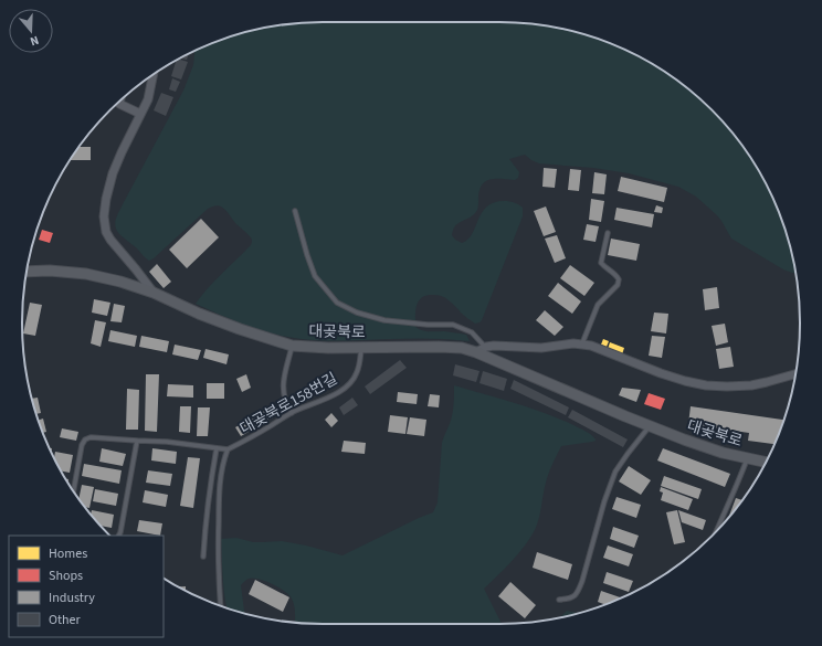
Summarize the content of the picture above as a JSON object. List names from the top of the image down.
{
  "streets": {
    "street": ["대곶북로"],
    "lane": ["대곶북로158번길"]
  },
  "crossings": [
    ["대곶북로", "대곶북로158번길"]
  ],
  "legend": [
    "Homes",
    "Shops",
    "Industry",
    "Other"
  ],
  "north": "bottom"
}
